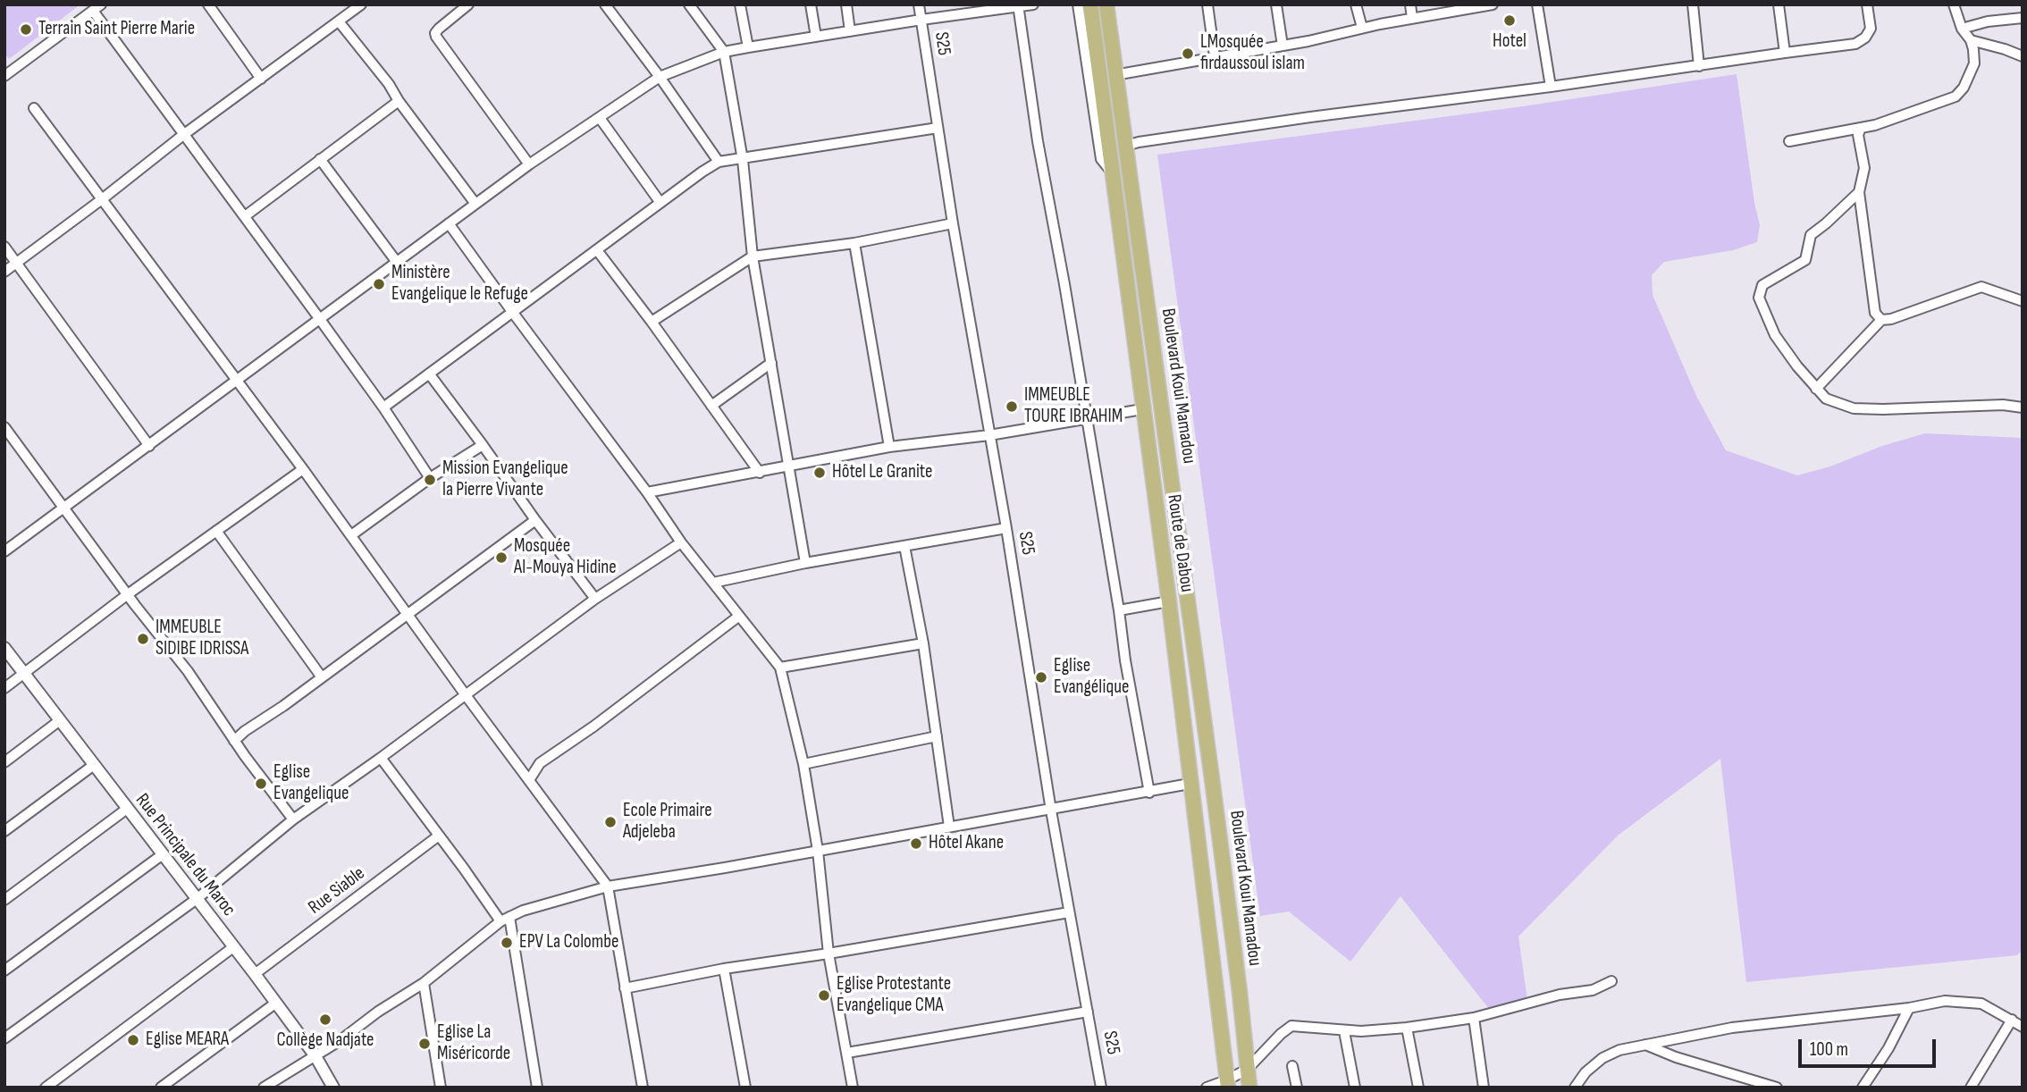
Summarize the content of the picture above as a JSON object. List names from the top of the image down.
{
  "streets": {
    "main road": ["Boulevard Koui Mamadou", "Route de Dabou"],
    "street": ["S25", "Rue Principale du Maroc", "Rue Siable"]
  },
  "crossings": [
    ["Rue Principale du Maroc", "Rue Siable"]
  ],
  "places": [
    "Hotel",
    "Terrain Saint Pierre Marie",
    "LMosquée firdaussoul islam",
    "Ministère Evangelique le Refuge",
    "IMMEUBLE TOURE IBRAHIM",
    "Hôtel Le Granite",
    "Mission Evangelique la Pierre Vivante",
    "Mosquée Al-Mouya Hidine",
    "IMMEUBLE SIDIBE IDRISSA",
    "Eglise Evangélique",
    "Eglise Evangelique",
    "Ecole Primaire Adjeleba",
    "Hôtel Akane",
    "EPV La Colombe",
    "Eglise Protestante Evangelique CMA",
    "Collège Nadjate",
    "Eglise MEARA",
    "Eglise La Miséricorde"
  ],
  "scale_bar": "100 m"
}
